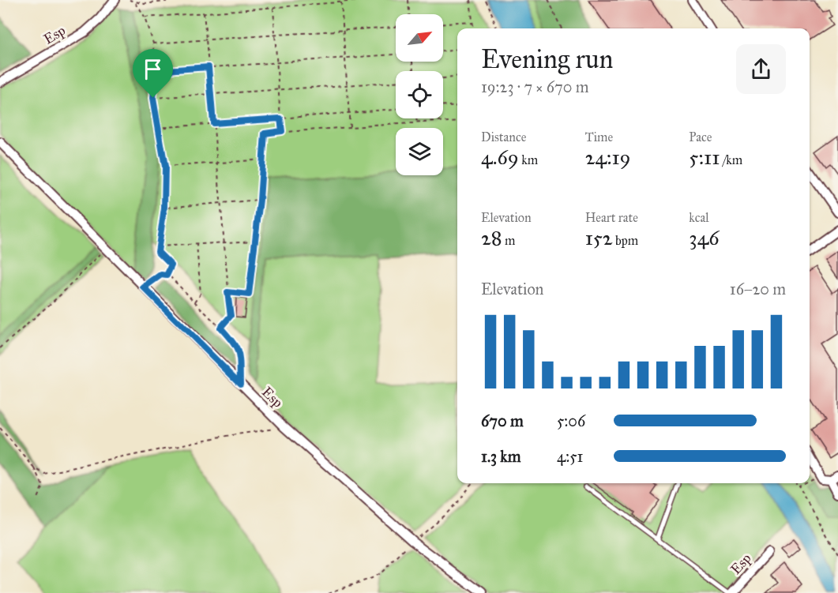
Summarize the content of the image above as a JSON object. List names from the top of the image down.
{
  "streets": {
    "street": ["Esp"]
  },
  "north": "top right",
  "page": {
    "heading": ["Evening run", "19:23 · 7 × 670 m"],
    "stats": [
      ["Distance", "4.69 km"],
      ["Time", "24:19"],
      ["Pace", "5:11 /km"],
      ["Elevation", "28 m"],
      ["Heart rate", "152 bpm"],
      ["kcal", "346"]
    ],
    "chart": ["Elevation", "16–20 m"],
    "list": [
      {
        "name": "670 m",
        "note": "5:06"
      },
      {
        "name": "1.3 km",
        "note": "4:51"
      }
    ]
  }
}
